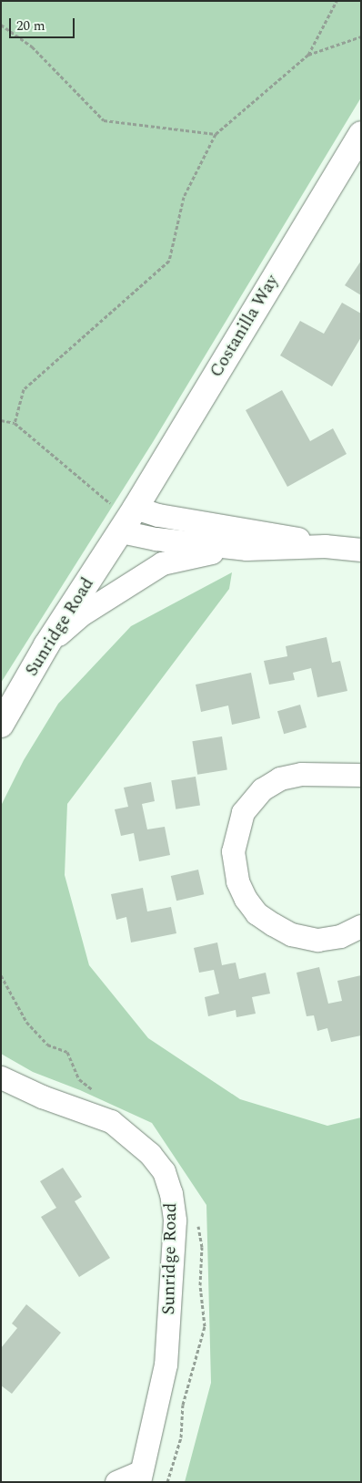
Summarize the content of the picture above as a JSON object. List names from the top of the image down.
{
  "streets": {
    "street": ["Costanilla Way", "Sunridge Road"]
  },
  "crossings": [
    ["Costanilla Way", "Sunridge Road"]
  ],
  "scale_bar": "20 m"
}
